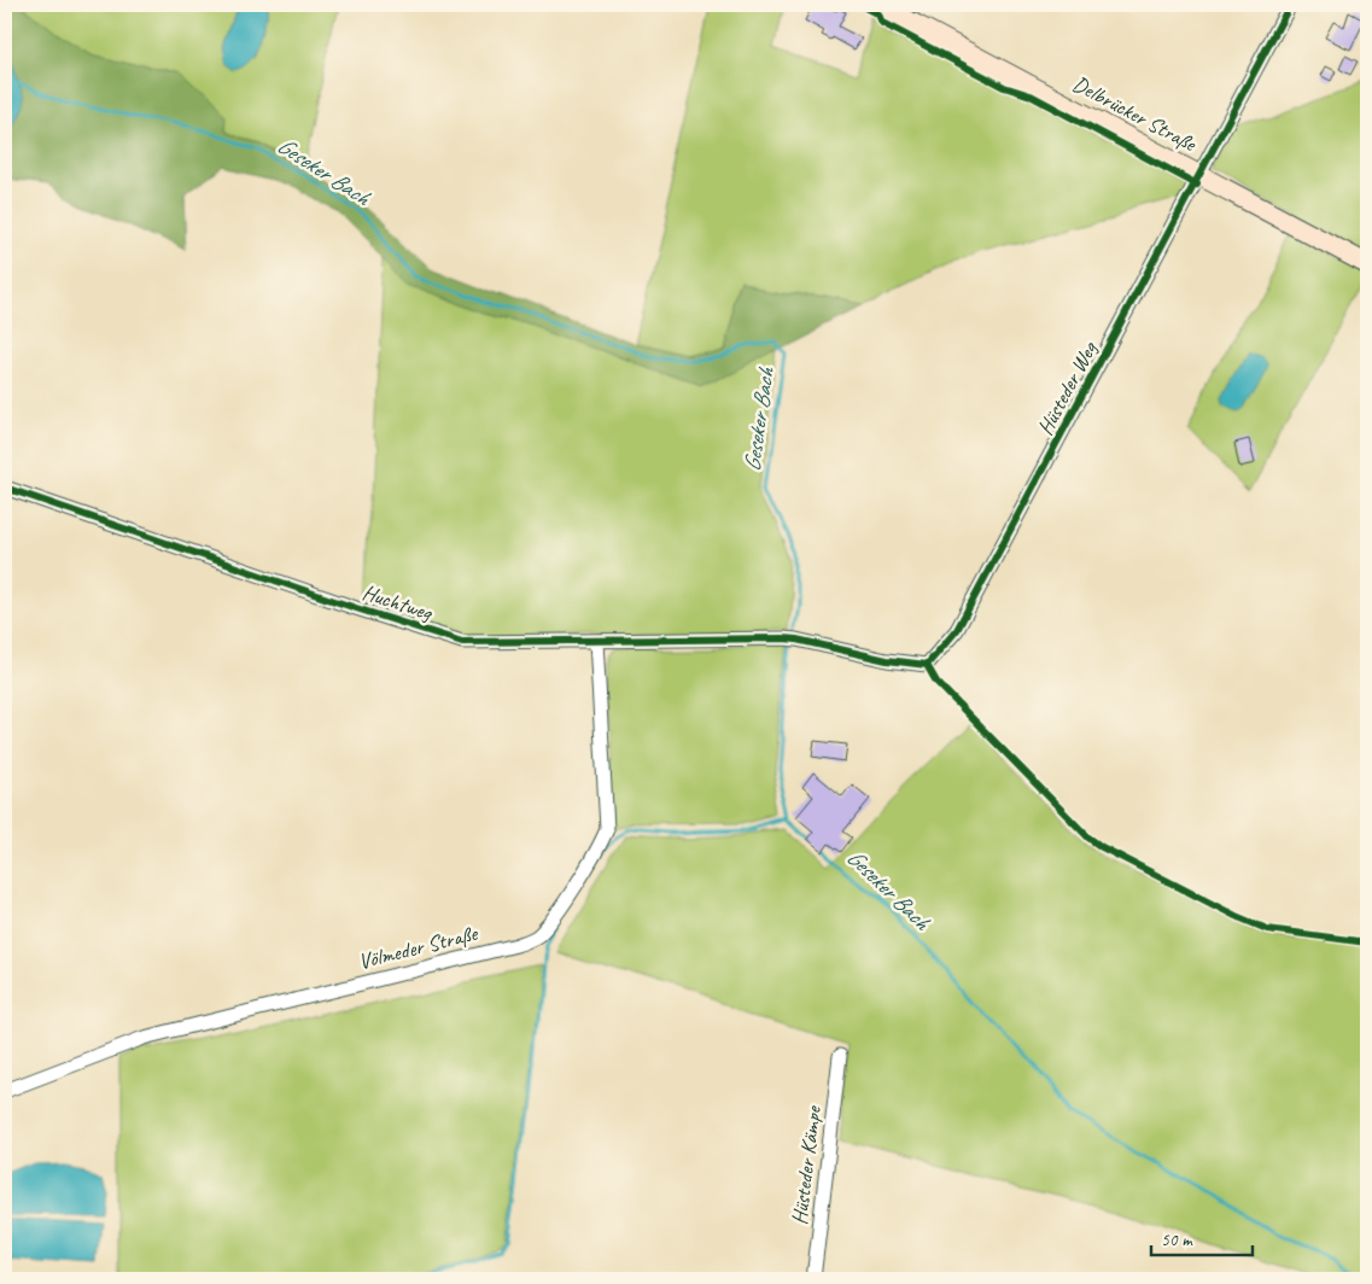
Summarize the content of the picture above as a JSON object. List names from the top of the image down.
{
  "streets": {
    "main road": ["Delbrücker Straße"],
    "street": [
      "Hüsteder Weg",
      "Huchtweg",
      "Völmeder Straße",
      "Hüsteder Kämpe"
    ]
  },
  "crossings": [
    ["Delbrücker Straße", "Hüsteder Weg"],
    ["Hüsteder Weg", "Huchtweg"],
    ["Huchtweg", "Völmeder Straße"]
  ],
  "water": ["Geseker Bach"],
  "scale_bar": "50 m"
}
